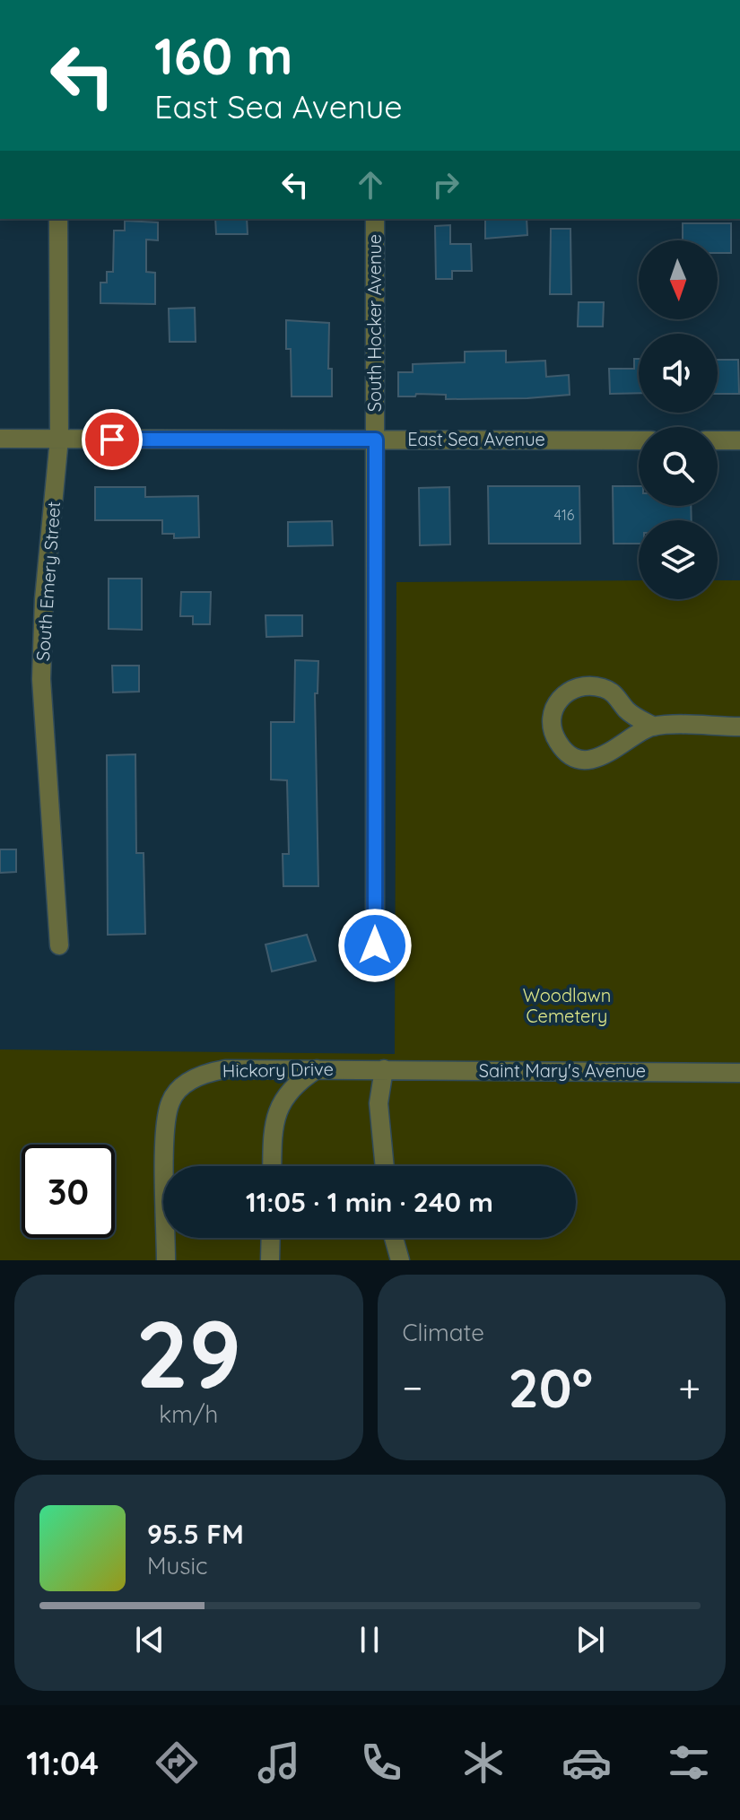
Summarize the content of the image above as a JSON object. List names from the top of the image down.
{
  "streets": {
    "street": [
      "South Hocker Avenue",
      "East Sea Avenue",
      "South Emery Street",
      "Hickory Drive",
      "Saint Mary's Avenue"
    ]
  },
  "crossings": [
    ["South Hocker Avenue", "East Sea Avenue"],
    ["East Sea Avenue", "South Emery Street"],
    ["Hickory Drive", "Saint Mary's Avenue"]
  ],
  "parks": ["Woodlawn Cemetery"],
  "house_numbers": ["416"],
  "north": "bottom",
  "page": {
    "turn": ["160 m", "East Sea Avenue"],
    "limit": "30",
    "trip": "11:05 · 1 min · 240 m",
    "tile": [
      ["29", "km/h"],
      "Climate"
    ],
    "heat": ["−", "20°", "+"],
    "song": ["95.5 FM", "Music"],
    "tabs": "11:04"
  }
}
